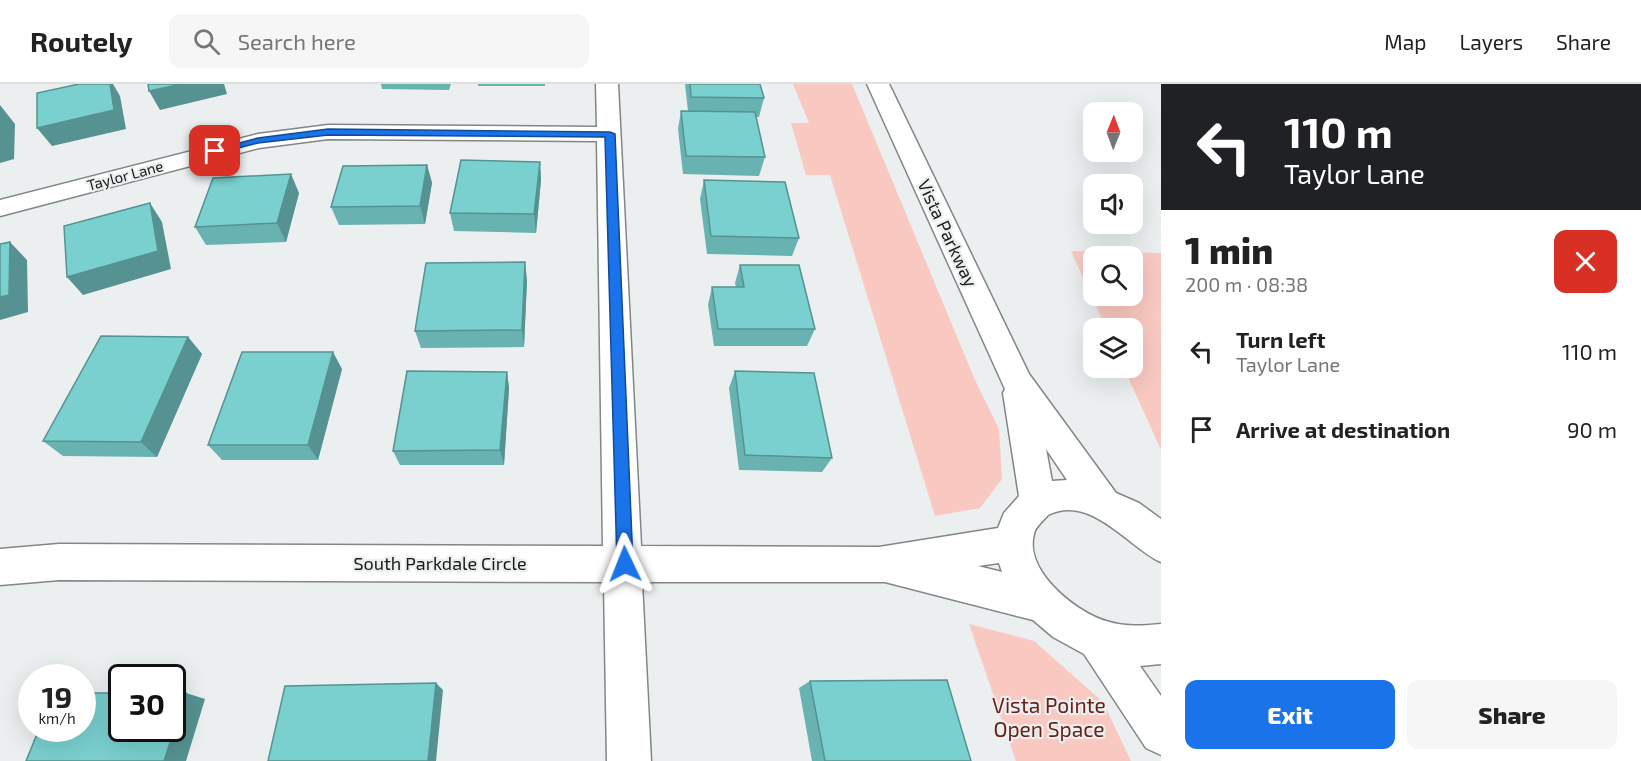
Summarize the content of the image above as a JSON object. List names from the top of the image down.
{
  "streets": {
    "street": ["Taylor Lane", "Vista Parkway", "South Parkdale Circle"]
  },
  "parks": ["Vista Pointe Open Space"],
  "north": "top",
  "page": {
    "header": "Routely",
    "search": "Search here",
    "nav": ["Map", "Layers", "Share"],
    "turn": ["110 m", "Taylor Lane"],
    "heading": ["1 min", "200 m · 08:38"],
    "list": [
      {
        "name": "Turn left",
        "note": "Taylor Lane",
        "value": "110 m"
      },
      {
        "name": "Arrive at destination",
        "value": "90 m"
      }
    ],
    "speed": "19 km/h",
    "limit": "30",
    "buttons": ["Exit", "Share"]
  }
}
